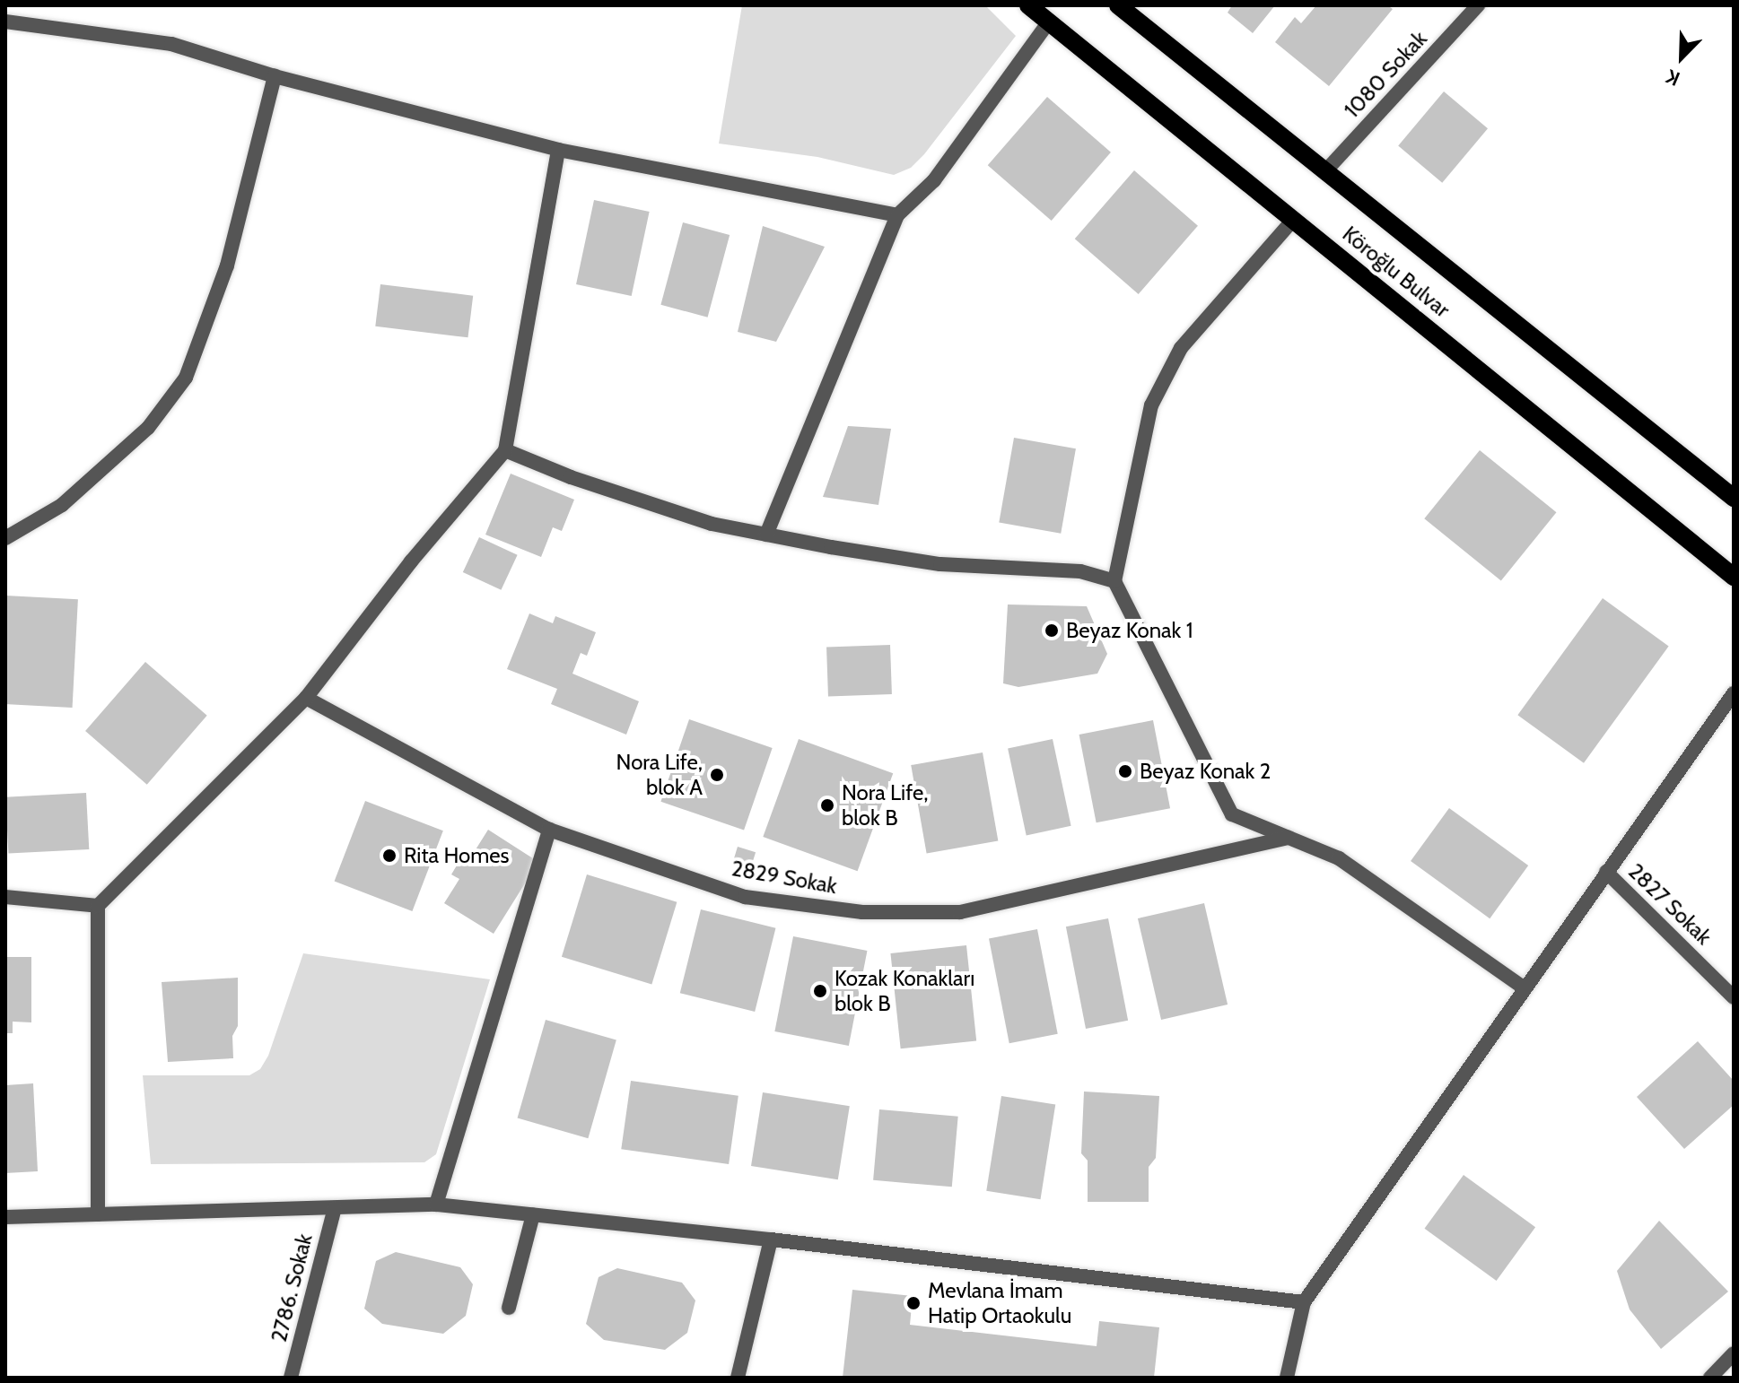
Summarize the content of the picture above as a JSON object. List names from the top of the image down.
{
  "streets": {
    "main road": ["Köroğlu Bulvar"],
    "street": [
      "1080 Sokak",
      "2829 Sokak",
      "2827 Sokak",
      "2786. Sokak"
    ]
  },
  "crossings": [
    ["1080 Sokak", "Köroğlu Bulvar"]
  ],
  "places": [
    "Beyaz Konak 1",
    "Beyaz Konak 2",
    "Nora Life, blok A",
    "Nora Life, blok B",
    "Rita Homes",
    "Kozak Konakları blok B",
    "Mevlana İmam Hatip Ortaokulu"
  ],
  "north": "bottom left"
}
